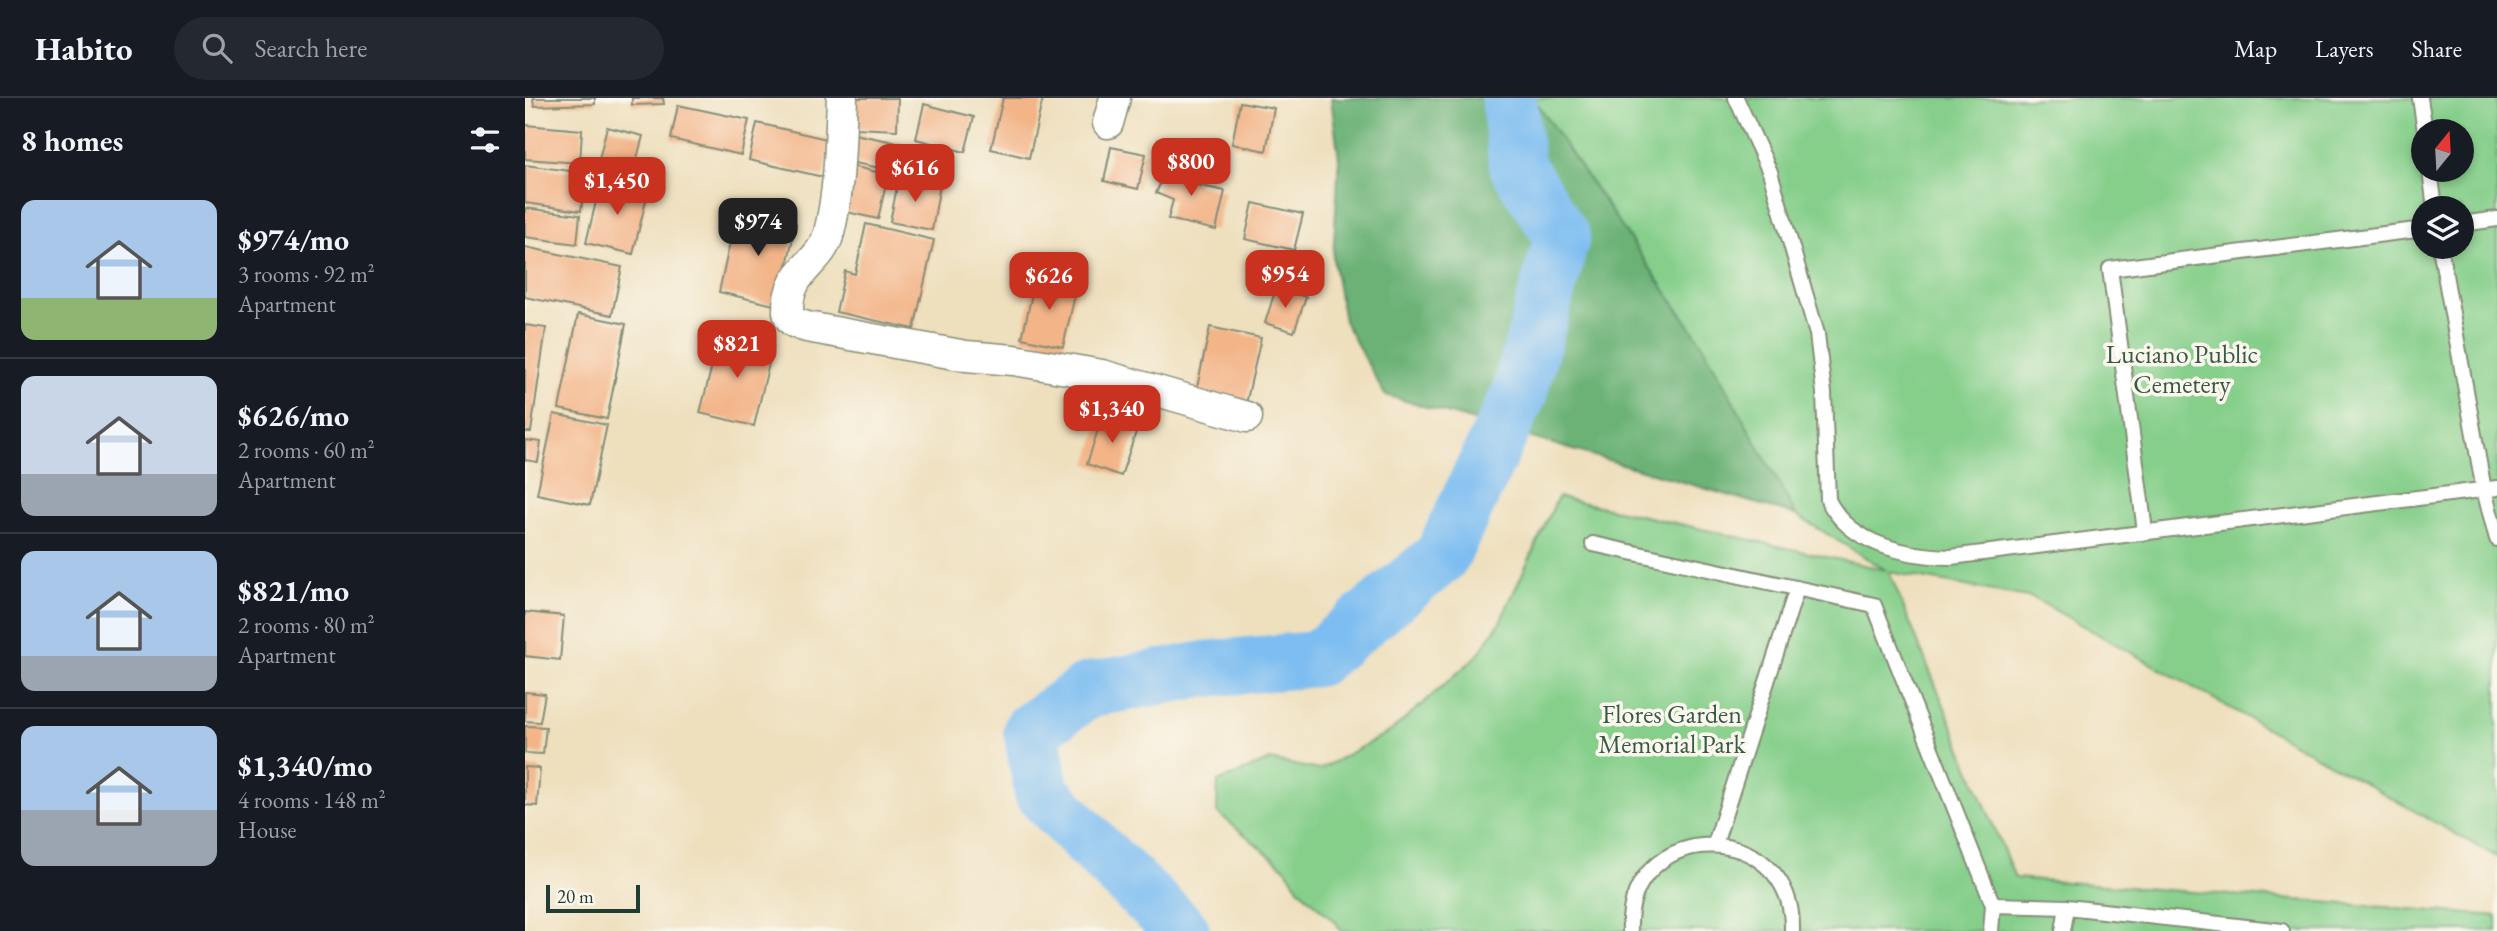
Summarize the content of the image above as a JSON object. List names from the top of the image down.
{
  "parks": ["Luciano Public Cemetery", "Flores Garden Memorial Park"],
  "scale_bar": "20 m",
  "north": "top",
  "page": {
    "header": "Habito",
    "search": "Search here",
    "nav": ["Map", "Layers", "Share"],
    "heading": "8 homes",
    "price": [
      "$800",
      "$616",
      "$1,450",
      "$974",
      "$954",
      "$626",
      "$821",
      "$1,340"
    ],
    "list": [
      {
        "name": "$974/mo",
        "note": "3 rooms · 92 m² · Apartment"
      },
      {
        "name": "$626/mo",
        "note": "2 rooms · 60 m² · Apartment"
      },
      {
        "name": "$821/mo",
        "note": "2 rooms · 80 m² · Apartment"
      },
      {
        "name": "$1,340/mo",
        "note": "4 rooms · 148 m² · House"
      }
    ],
    "scale": "20 m"
  }
}
